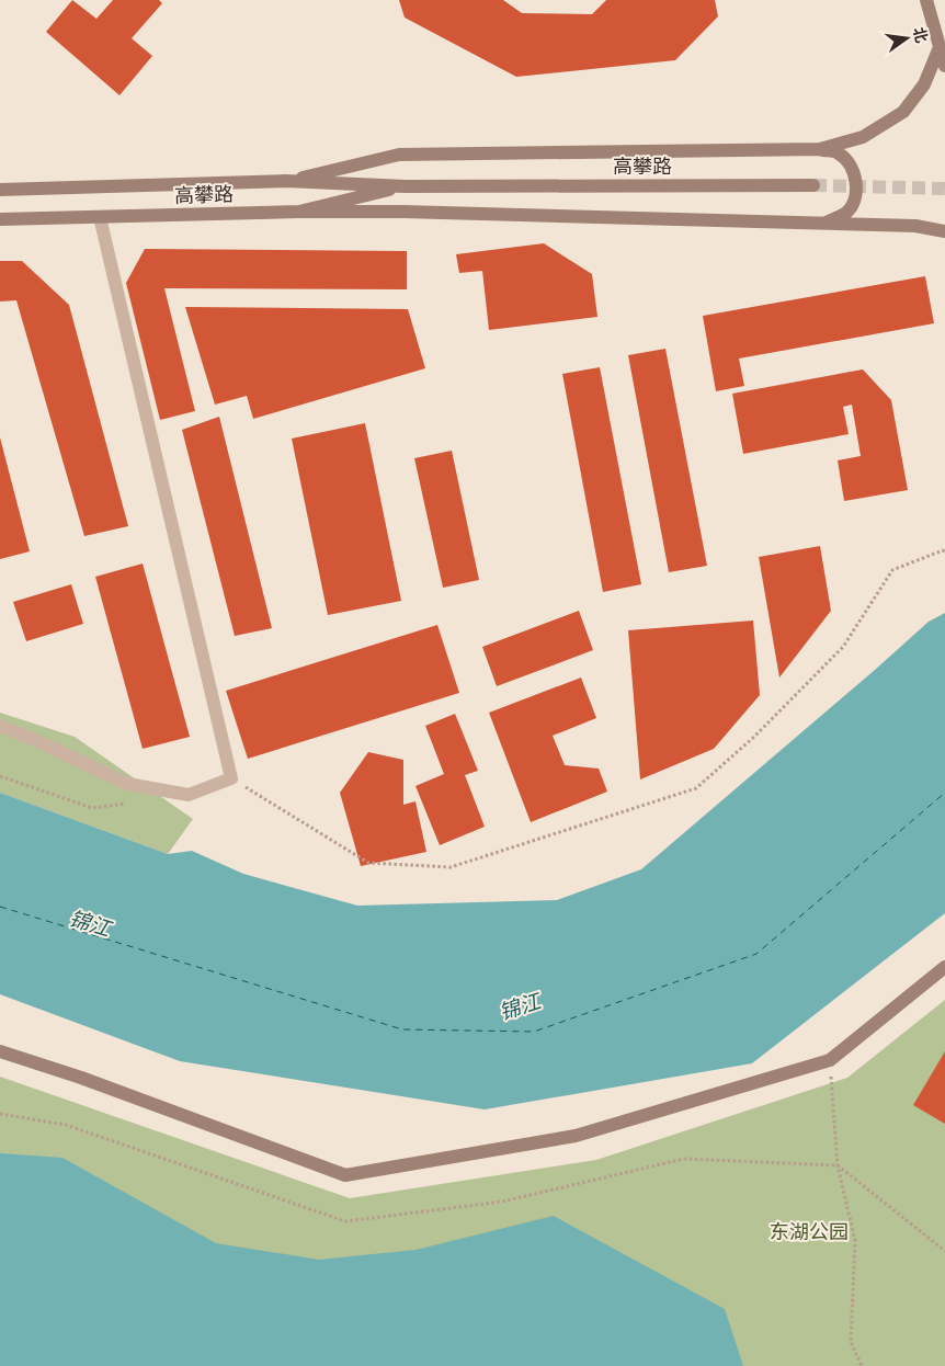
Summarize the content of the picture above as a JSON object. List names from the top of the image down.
{
  "streets": {
    "street": ["高攀路"]
  },
  "water": ["锦江"],
  "parks": ["东湖公园"],
  "north": "right"
}
